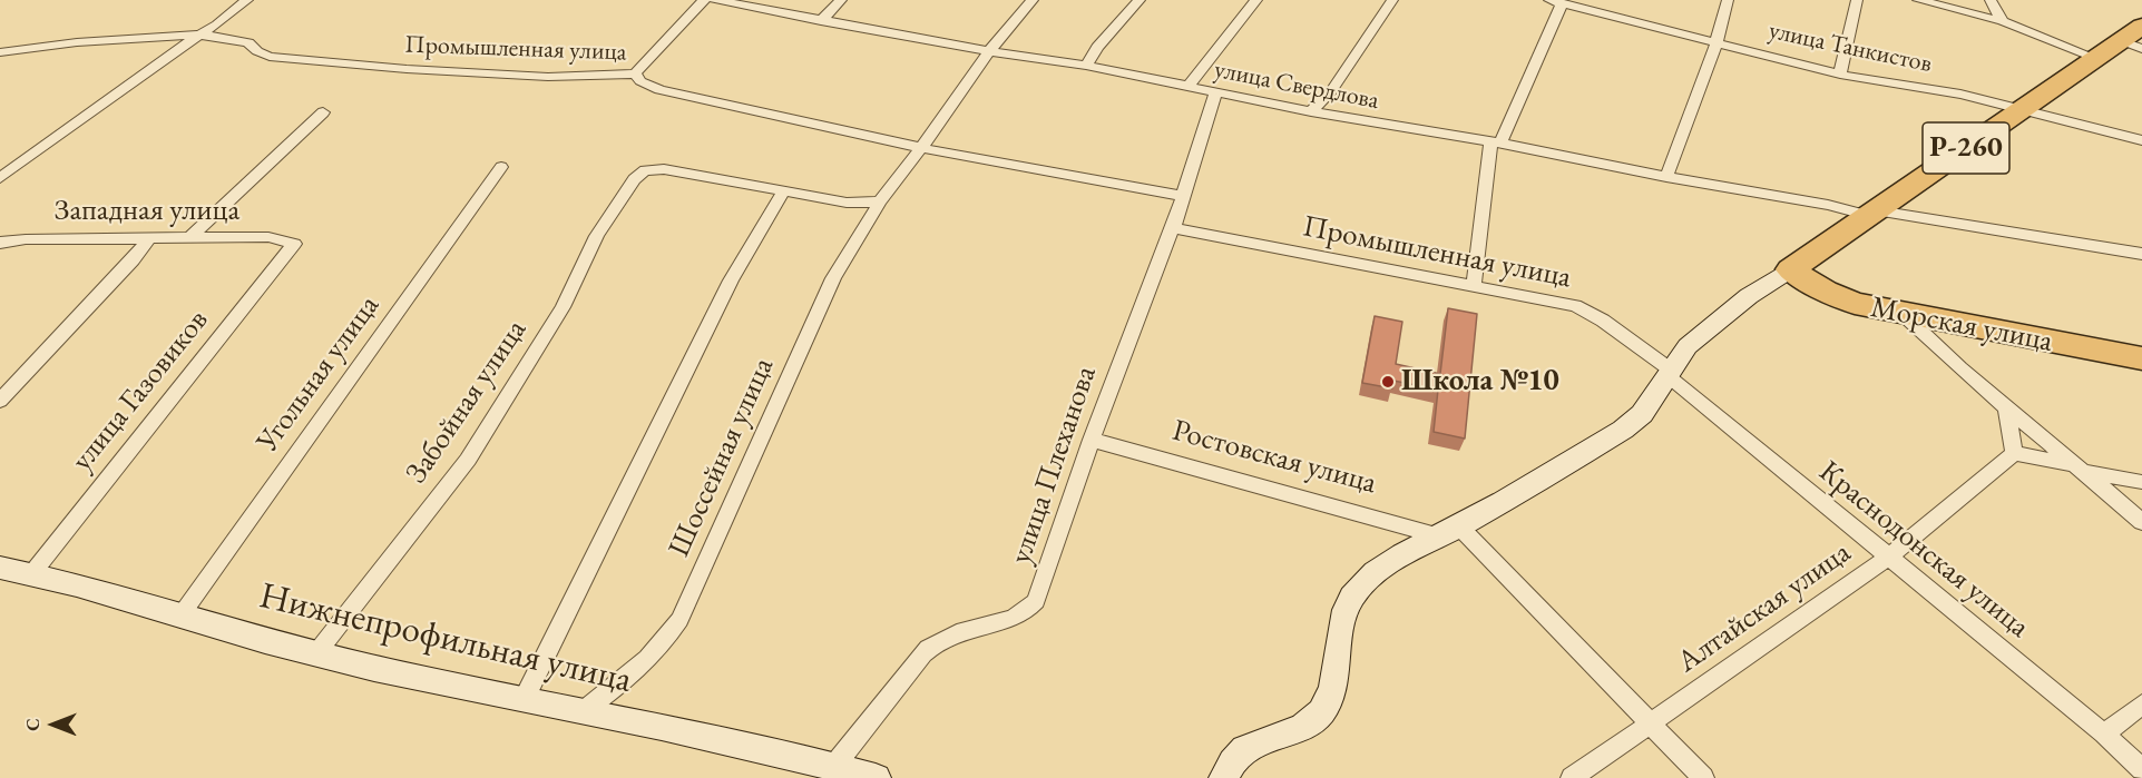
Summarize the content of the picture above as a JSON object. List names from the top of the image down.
{
  "streets": {
    "highway": ["Р-260", "Морская улица"],
    "street": [
      "улица Танкистов",
      "Промышленная улица",
      "улица Свердлова",
      "Западная улица",
      "Угольная улица",
      "улица Газовиков",
      "Забойная улица",
      "Шоссейная улица",
      "Ростовская улица",
      "улица Плеханова",
      "Краснодонская улица",
      "Алтайская улица",
      "Нижнепрофильная улица"
    ]
  },
  "crossings": [
    ["улица Танкистов", "Р-260"],
    ["Промышленная улица", "Шоссейная улица"],
    ["Промышленная улица", "улица Плеханова"],
    ["Промышленная улица", "Краснодонская улица"],
    ["улица Свердлова", "Р-260"],
    ["улица Свердлова", "Шоссейная улица"],
    ["улица Свердлова", "улица Плеханова"],
    ["Р-260", "Морская улица"],
    ["Западная улица", "улица Газовиков"],
    ["Угольная улица", "Нижнепрофильная улица"],
    ["улица Газовиков", "Нижнепрофильная улица"],
    ["Забойная улица", "Нижнепрофильная улица"],
    ["Шоссейная улица", "Нижнепрофильная улица"],
    ["Ростовская улица", "улица Плеханова"],
    ["Ростовская улица", "Алтайская улица"],
    ["улица Плеханова", "Нижнепрофильная улица"],
    ["Краснодонская улица", "Алтайская улица"]
  ],
  "places": ["Школа №10"],
  "north": "left"
}
